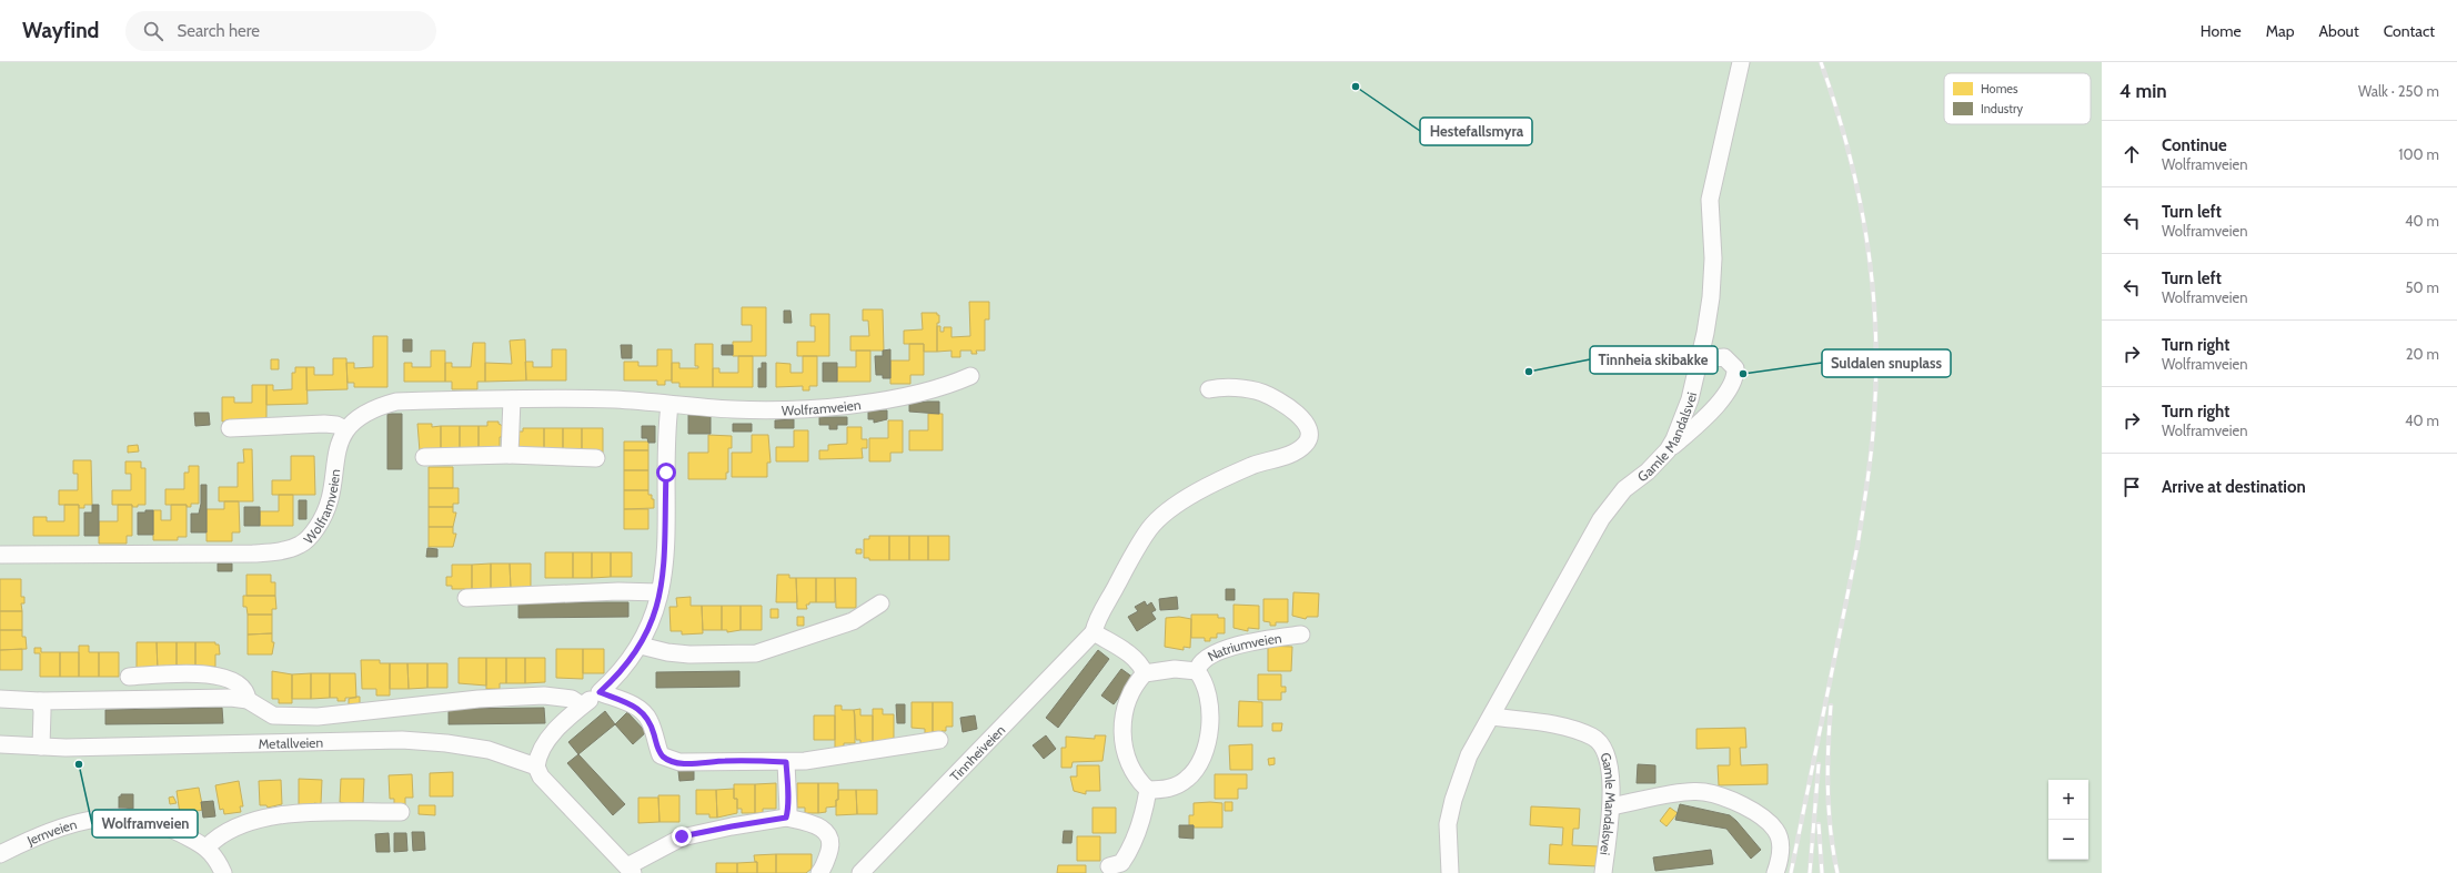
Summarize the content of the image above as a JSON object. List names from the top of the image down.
{
  "streets": {
    "street": [
      "Wolframveien",
      "Gamle Mandalsvei",
      "Natriumveien",
      "Metallveien",
      "Tinnheiveien",
      "Jernveien"
    ]
  },
  "places": [
    "Hestefallsmyra",
    "Tinnheia skibakke",
    "Suldalen snuplass",
    "Wolframveien"
  ],
  "legend": ["Homes", "Industry"],
  "page": {
    "header": "Wayfind",
    "search": "Search here",
    "nav": [
      "Home",
      "Map",
      "About",
      "Contact"
    ],
    "heading": ["4 min", "Walk · 250 m"],
    "list": [
      ["Continue", "Wolframveien", "100 m"],
      ["Turn left", "Wolframveien", "40 m"],
      ["Turn left", "Wolframveien", "50 m"],
      ["Turn right", "Wolframveien", "20 m"],
      ["Turn right", "Wolframveien", "40 m"],
      "Arrive at destination"
    ],
    "map_buttons": ["+", "−"]
  }
}
